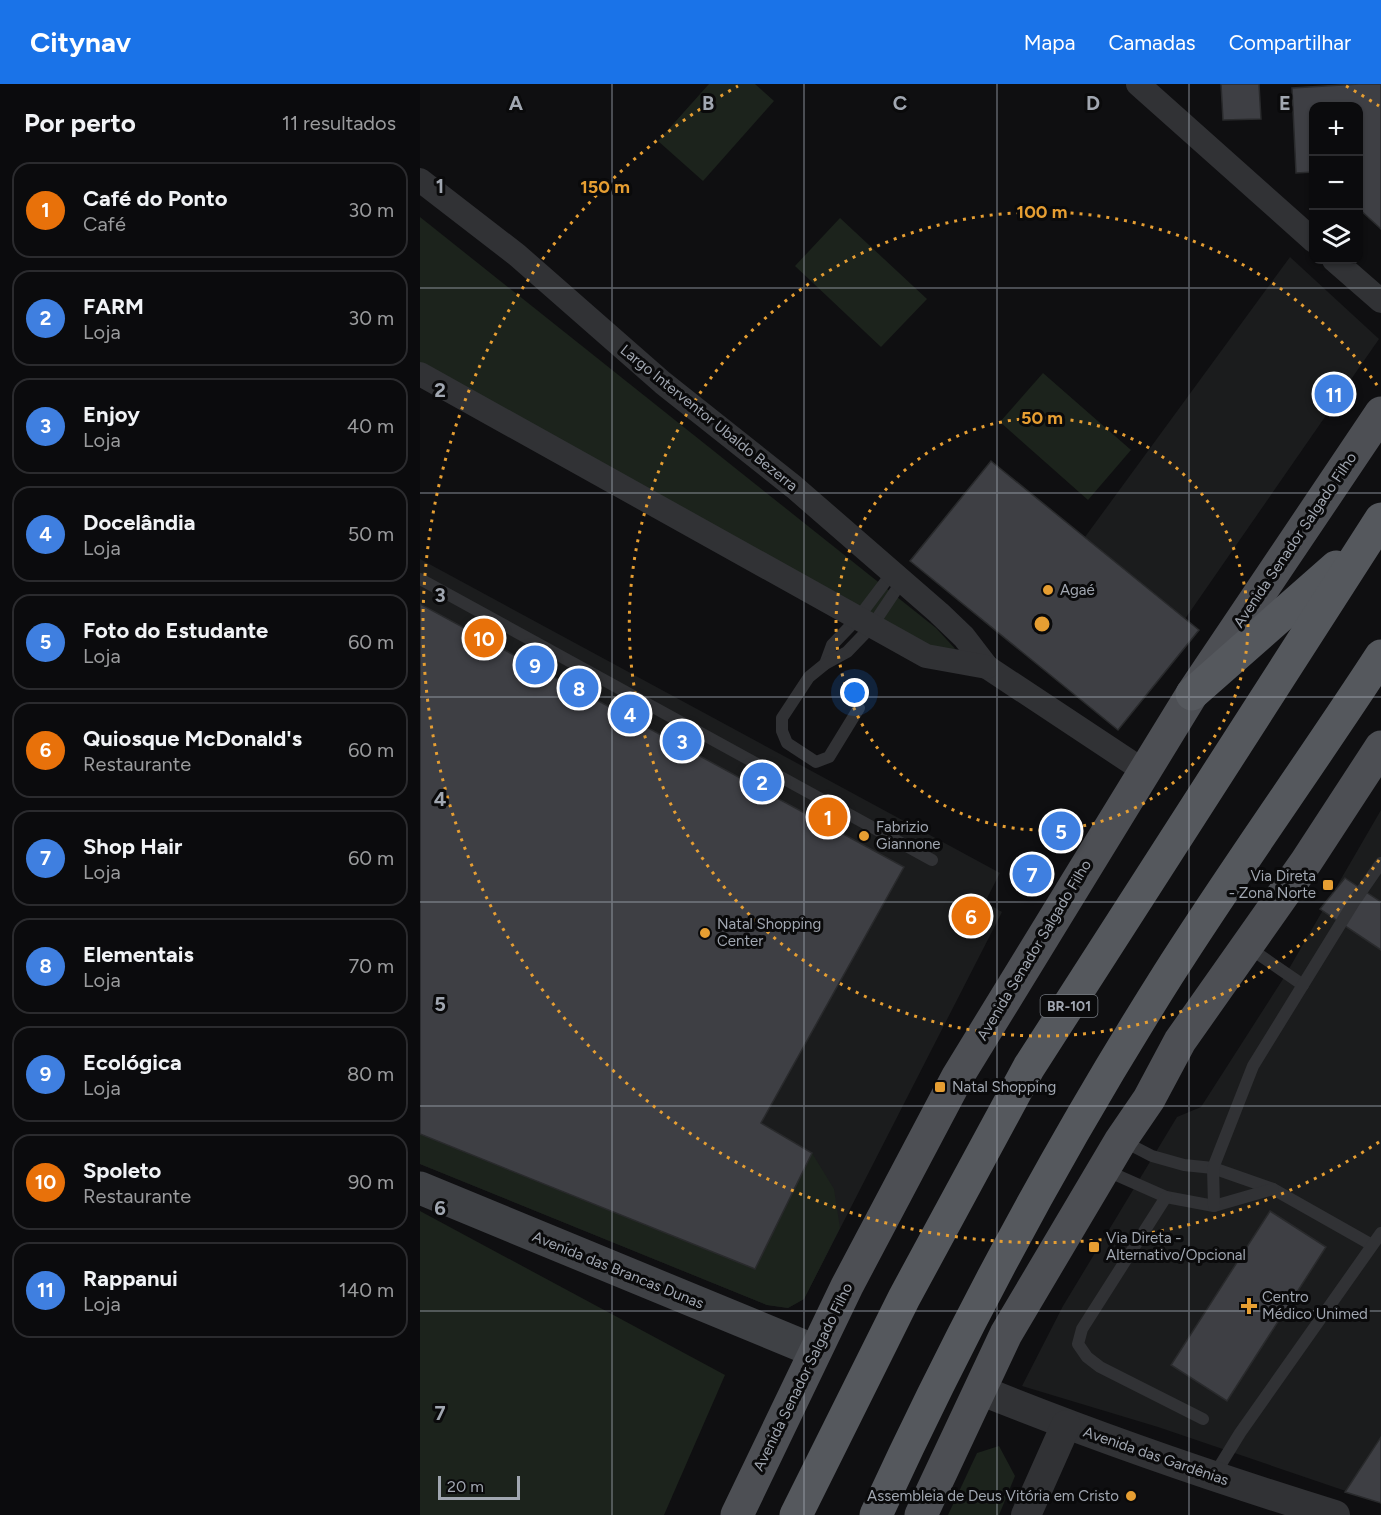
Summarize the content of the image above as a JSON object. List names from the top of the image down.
{
  "streets": {
    "highway": ["BR-101"],
    "main road": ["Avenida Senador Salgado Filho", "Avenida das Brancas Dunas"],
    "street": ["Largo Interventor Ubaldo Bezerra", "Avenida das Gardênias"]
  },
  "crossings": [
    ["Largo Interventor Ubaldo Bezerra", "Avenida Senador Salgado Filho"],
    ["Avenida Senador Salgado Filho", "Avenida das Brancas Dunas"]
  ],
  "places": {
    "other": [
      "Agaé",
      "Fabrizio Giannone",
      "Natal Shopping Center",
      "Assembleia de Deus Vitória em Cristo"
    ],
    "transit": ["Via Direta - Zona Norte", "Natal Shopping", "Via Direta - Alternativo/Opcional"],
    "health": ["Centro Médico Unimed"]
  },
  "scale_bar": "20 m",
  "page": {
    "header": "Citynav",
    "nav": ["Mapa", "Camadas", "Compartilhar"],
    "heading": ["Por perto", "11 resultados"],
    "map_buttons": ["+", "−"],
    "list": [
      {
        "mark": "1",
        "name": "Café do Ponto",
        "note": "Café",
        "value": "30 m"
      },
      {
        "mark": "2",
        "name": "FARM",
        "note": "Loja",
        "value": "30 m"
      },
      {
        "mark": "3",
        "name": "Enjoy",
        "note": "Loja",
        "value": "40 m"
      },
      {
        "mark": "4",
        "name": "Docelândia",
        "note": "Loja",
        "value": "50 m"
      },
      {
        "mark": "5",
        "name": "Foto do Estudante",
        "note": "Loja",
        "value": "60 m"
      },
      {
        "mark": "6",
        "name": "Quiosque McDonald's",
        "note": "Restaurante",
        "value": "60 m"
      },
      {
        "mark": "7",
        "name": "Shop Hair",
        "note": "Loja",
        "value": "60 m"
      },
      {
        "mark": "8",
        "name": "Elementais",
        "note": "Loja",
        "value": "70 m"
      },
      {
        "mark": "9",
        "name": "Ecológica",
        "note": "Loja",
        "value": "80 m"
      },
      {
        "mark": "10",
        "name": "Spoleto",
        "note": "Restaurante",
        "value": "90 m"
      },
      {
        "mark": "11",
        "name": "Rappanui",
        "note": "Loja",
        "value": "140 m"
      }
    ],
    "pins": [
      "11",
      "10",
      "9",
      "8",
      "4",
      "3",
      "2",
      "1",
      "5",
      "7",
      "6"
    ],
    "scale": "20 m"
  },
  "grid": {
    "columns": [
      "A",
      "B",
      "C",
      "D",
      "E"
    ],
    "rows": [
      "1",
      "2",
      "3",
      "4",
      "5",
      "6",
      "7"
    ]
  },
  "rings": ["150 m", "100 m", "50 m"]
}
